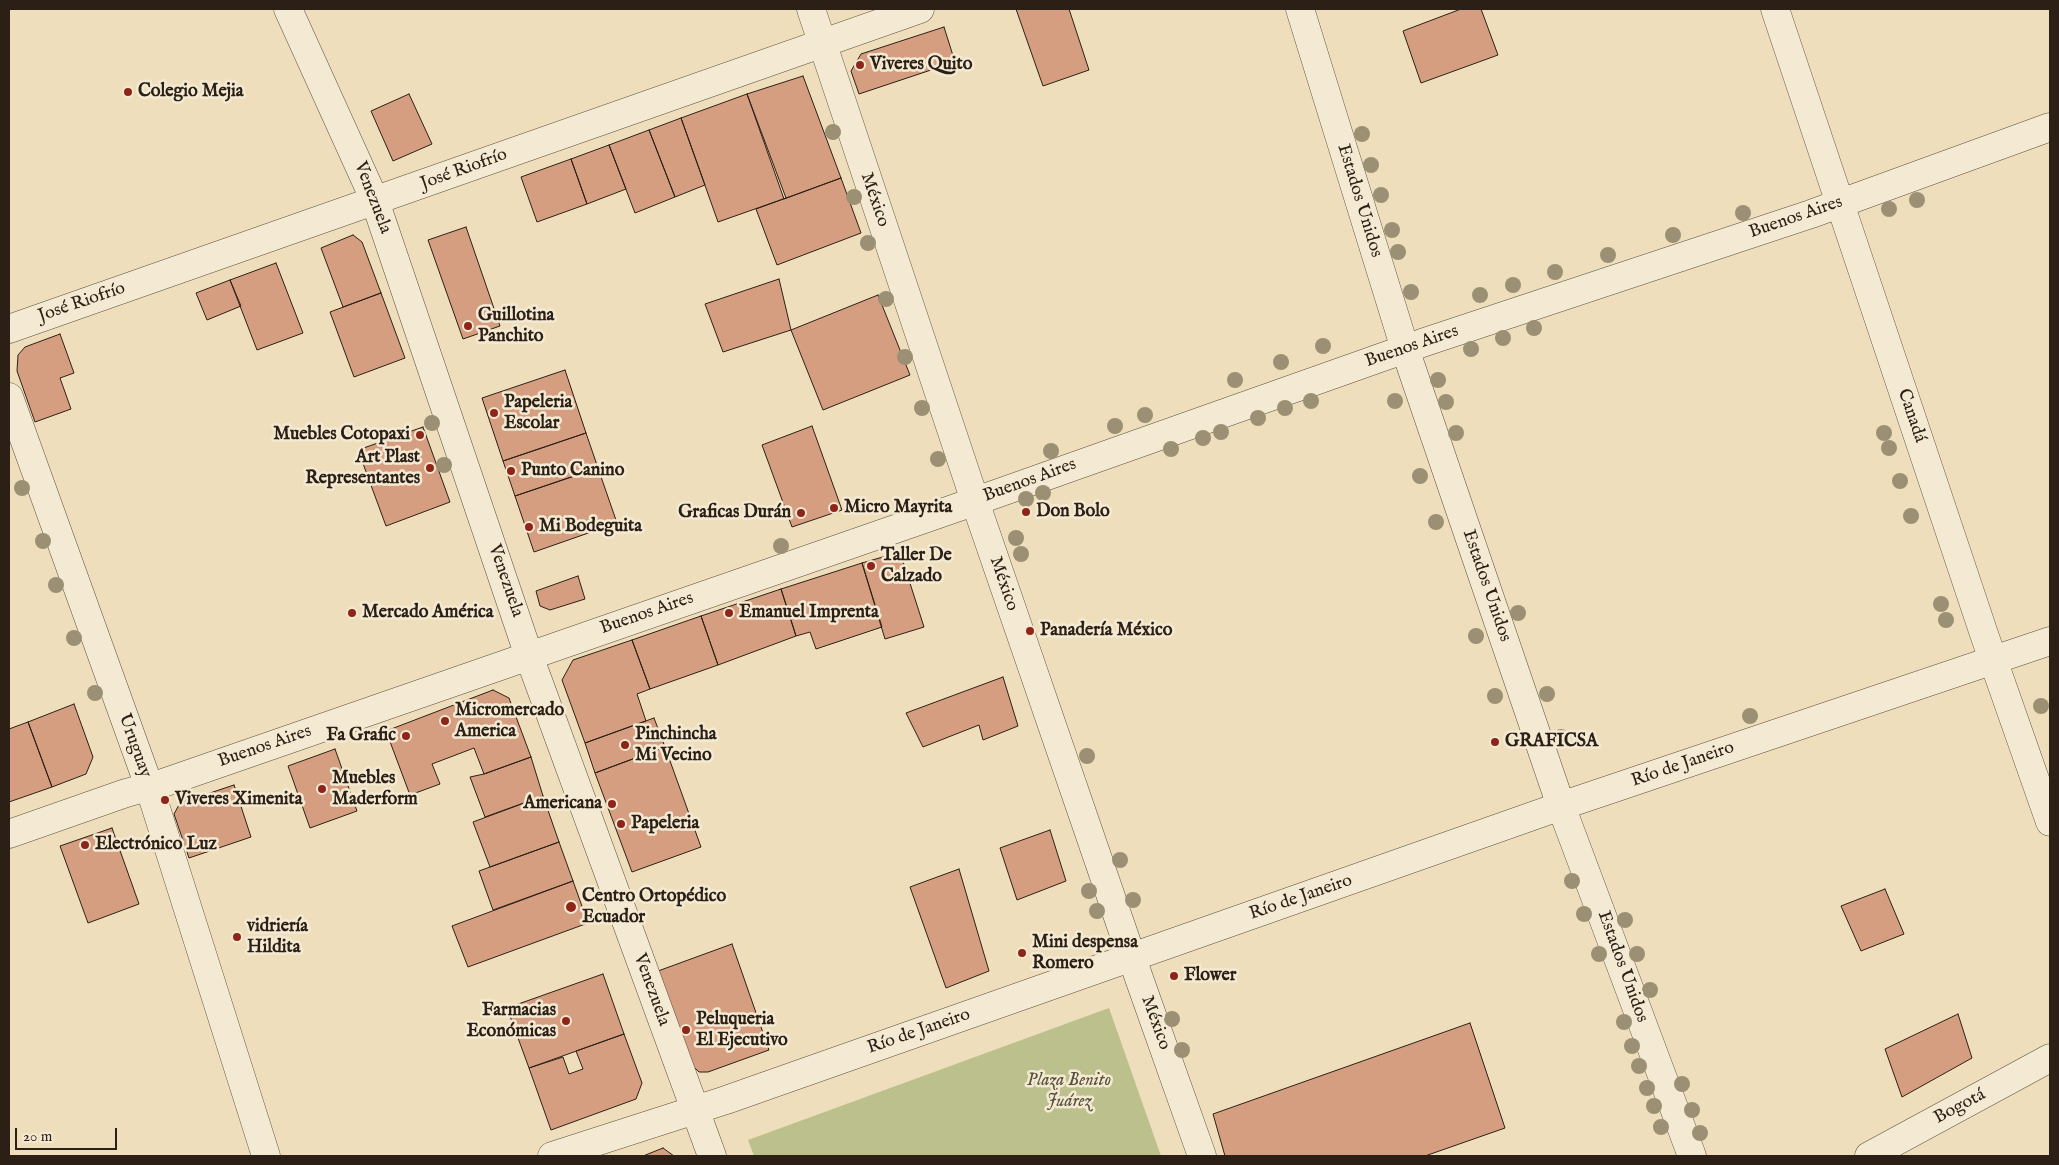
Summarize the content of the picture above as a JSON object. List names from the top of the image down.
{
  "streets": {
    "street": [
      "José Riofrío",
      "Venezuela",
      "México",
      "Estados Unidos",
      "Buenos Aires",
      "Canadá",
      "Uruguay",
      "Río de Janeiro",
      "Bogotá"
    ]
  },
  "crossings": [
    ["José Riofrío", "Venezuela"],
    ["José Riofrío", "México"],
    ["Venezuela", "Buenos Aires"],
    ["Venezuela", "Río de Janeiro"],
    ["México", "Buenos Aires"],
    ["México", "Río de Janeiro"],
    ["Estados Unidos", "Buenos Aires"],
    ["Estados Unidos", "Río de Janeiro"],
    ["Buenos Aires", "Canadá"],
    ["Buenos Aires", "Uruguay"],
    ["Canadá", "Río de Janeiro"]
  ],
  "parks": ["Plaza Benito Juárez"],
  "places": [
    "Viveres Quito",
    "Colegio Mejia",
    "Guillotina Panchito",
    "Papeleria Escolar",
    "Muebles Cotopaxi",
    "Art Plast Representantes",
    "Punto Canino",
    "Micro Mayrita",
    "Don Bolo",
    "Graficas Durán",
    "Mi Bodeguita",
    "Taller De Calzado",
    "Mercado América",
    "Emanuel Imprenta",
    "Panadería México",
    "Micromercado America",
    "Fa Grafic",
    "GRAFICSA",
    "Pinchincha Mi Vecino",
    "Muebles Maderform",
    "Viveres Ximenita",
    "Americana",
    "Papeleria",
    "Electrónico Luz",
    "Centro Ortopédico Ecuador",
    "vidriería Hildita",
    "Mini despensa Romero",
    "Flower",
    "Farmacias Económicas",
    "Peluqueria El Ejecutivo"
  ],
  "scale_bar": "20 m"
}
